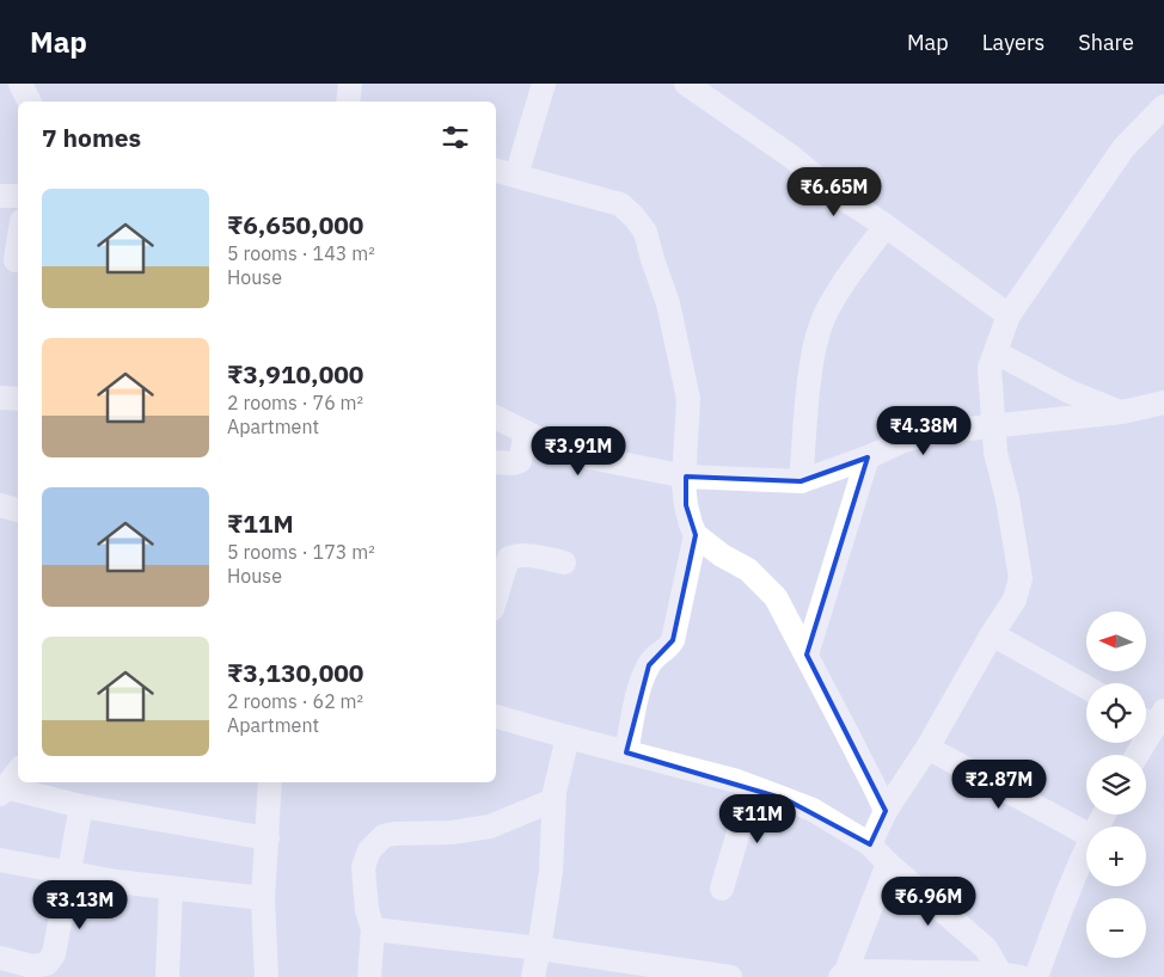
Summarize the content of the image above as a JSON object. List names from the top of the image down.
{
  "north": "left",
  "page": {
    "header": "Map",
    "nav": ["Map", "Layers", "Share"],
    "heading": "7 homes",
    "price": [
      "₹6.65M",
      "₹4.38M",
      "₹3.91M",
      "₹2.87M",
      "₹11M",
      "₹6.96M",
      "₹3.13M"
    ],
    "list": [
      {
        "name": "₹6,650,000",
        "note": "5 rooms · 143 m² · House"
      },
      {
        "name": "₹3,910,000",
        "note": "2 rooms · 76 m² · Apartment"
      },
      {
        "name": "₹11M",
        "note": "5 rooms · 173 m² · House"
      },
      {
        "name": "₹3,130,000",
        "note": "2 rooms · 62 m² · Apartment"
      }
    ],
    "map_buttons": ["+", "−"]
  }
}
